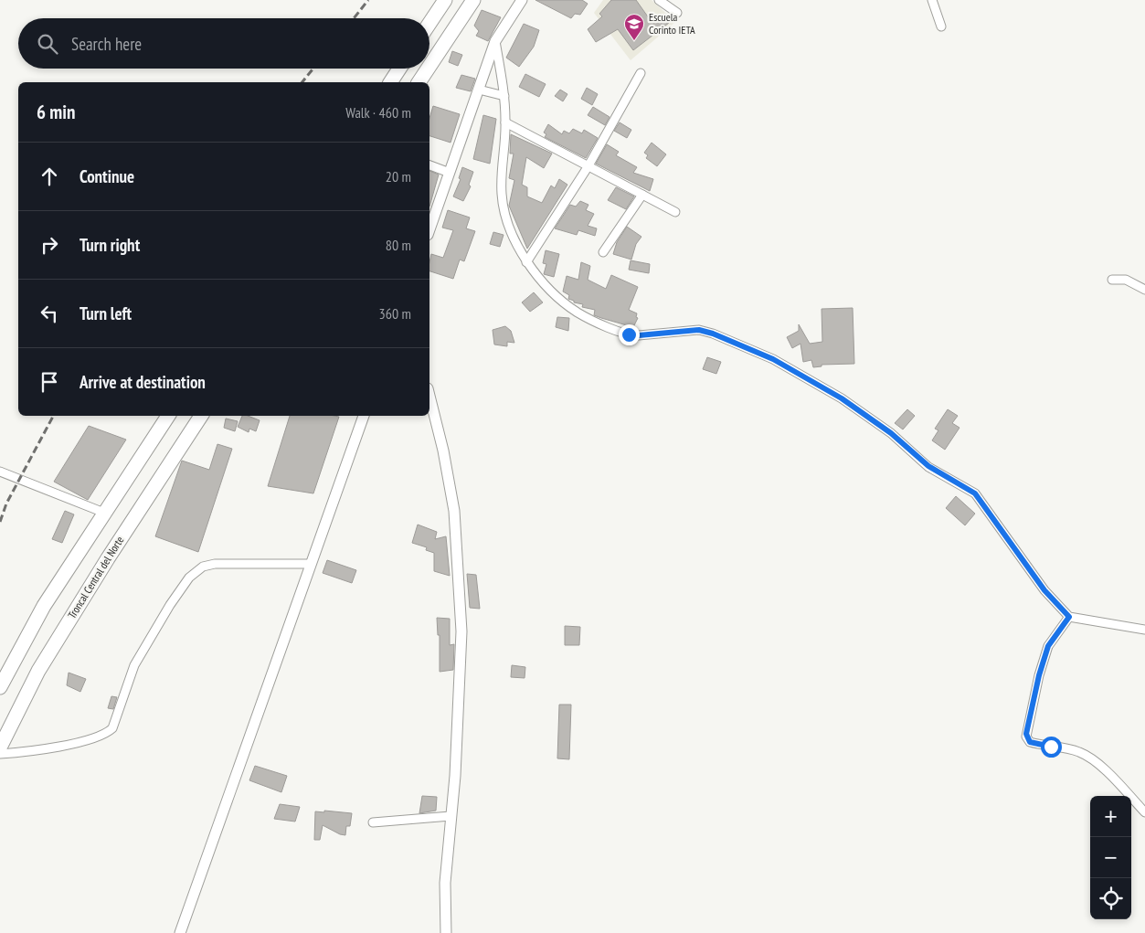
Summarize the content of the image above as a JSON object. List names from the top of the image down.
{
  "streets": {
    "highway": ["Troncal Central del Norte"]
  },
  "places": {
    "school or university": ["Escuela Corinto IETA"]
  },
  "page": {
    "search": "Search here",
    "heading": ["6 min", "Walk · 460 m"],
    "list": [
      ["Continue", "20 m"],
      ["Turn right", "80 m"],
      ["Turn left", "360 m"],
      "Arrive at destination"
    ],
    "map_buttons": ["+", "−"]
  }
}
